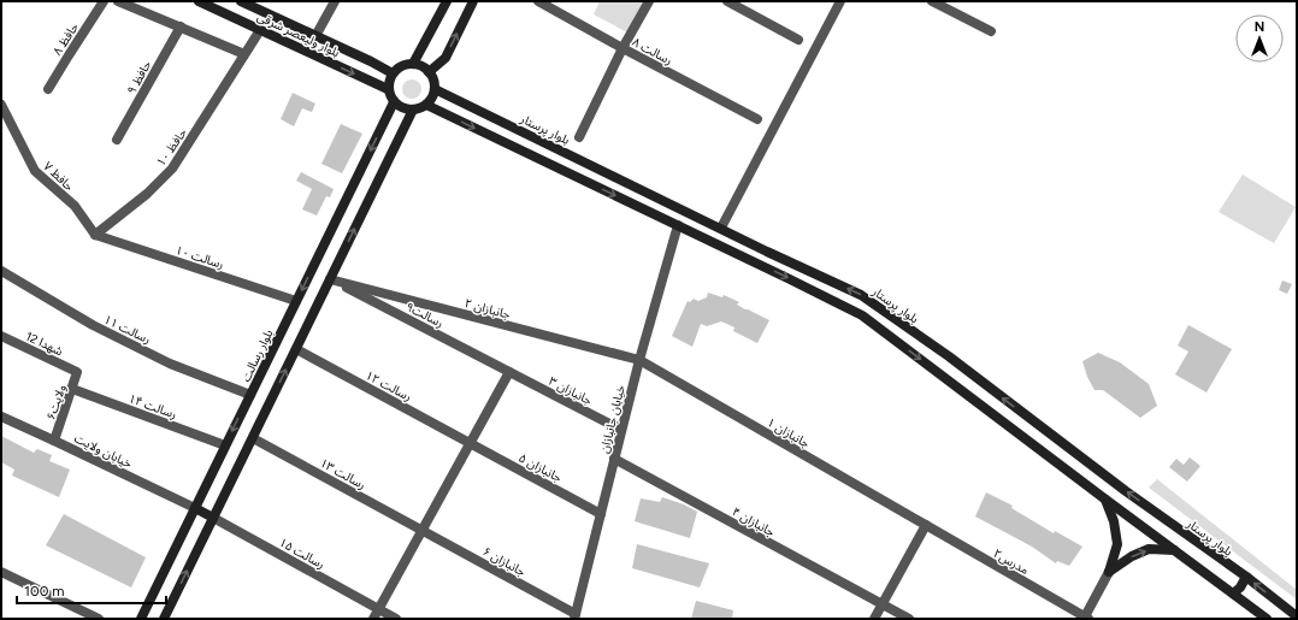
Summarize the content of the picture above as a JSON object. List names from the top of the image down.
{
  "streets": {
    "main road": ["بلوار ولیعصر شرقی", "بلوار پرستار", "بلوار رسالت"],
    "street": [
      "حافظ ۸",
      "رسالت ۸",
      "حافظ ۹",
      "حافظ ۱۰",
      "حافظ ۷",
      "رسالت ۱۰",
      "جانبازان ۲",
      "رسالت۹",
      "رسالت ۱۱",
      "شهدا 12",
      "رسالت ۱۲",
      "جانبازان ۳",
      "ولایت۶",
      "رسالت ۱۴",
      "خیابان جانبازان",
      "جانبازان ۱",
      "خیابان ولایت",
      "جانبازان ۵",
      "رسالت ۱۳",
      "جانبازان ۴",
      "رسالت ۱۵",
      "جانبازان ۶",
      "مدرس۲"
    ]
  },
  "crossings": [
    ["بلوار ولیعصر شرقی", "بلوار پرستار"],
    ["بلوار ولیعصر شرقی", "حافظ ۱۰"],
    ["بلوار ولیعصر شرقی", "بلوار رسالت"],
    ["بلوار پرستار", "بلوار رسالت"],
    ["حافظ ۱۰", "حافظ ۷"],
    ["حافظ ۱۰", "رسالت ۱۰"],
    ["حافظ ۷", "رسالت ۱۰"],
    ["رسالت ۱۰", "بلوار رسالت"],
    ["جانبازان ۲", "رسالت۹"],
    ["جانبازان ۲", "خیابان جانبازان"],
    ["جانبازان ۲", "جانبازان ۱"],
    ["رسالت۹", "جانبازان ۳"],
    ["رسالت ۱۱", "بلوار رسالت"],
    ["شهدا 12", "ولایت۶"],
    ["بلوار رسالت", "رسالت ۱۴"],
    ["بلوار رسالت", "خیابان ولایت"],
    ["رسالت ۱۲", "جانبازان ۵"],
    ["جانبازان ۳", "خیابان جانبازان"],
    ["ولایت۶", "رسالت ۱۴"],
    ["ولایت۶", "خیابان ولایت"],
    ["خیابان جانبازان", "جانبازان ۱"],
    ["خیابان جانبازان", "جانبازان ۵"],
    ["خیابان جانبازان", "جانبازان ۴"],
    ["خیابان جانبازان", "جانبازان ۶"],
    ["جانبازان ۱", "مدرس۲"],
    ["رسالت ۱۳", "جانبازان ۶"]
  ],
  "scale_bar": "100 m",
  "north": "top"
}
